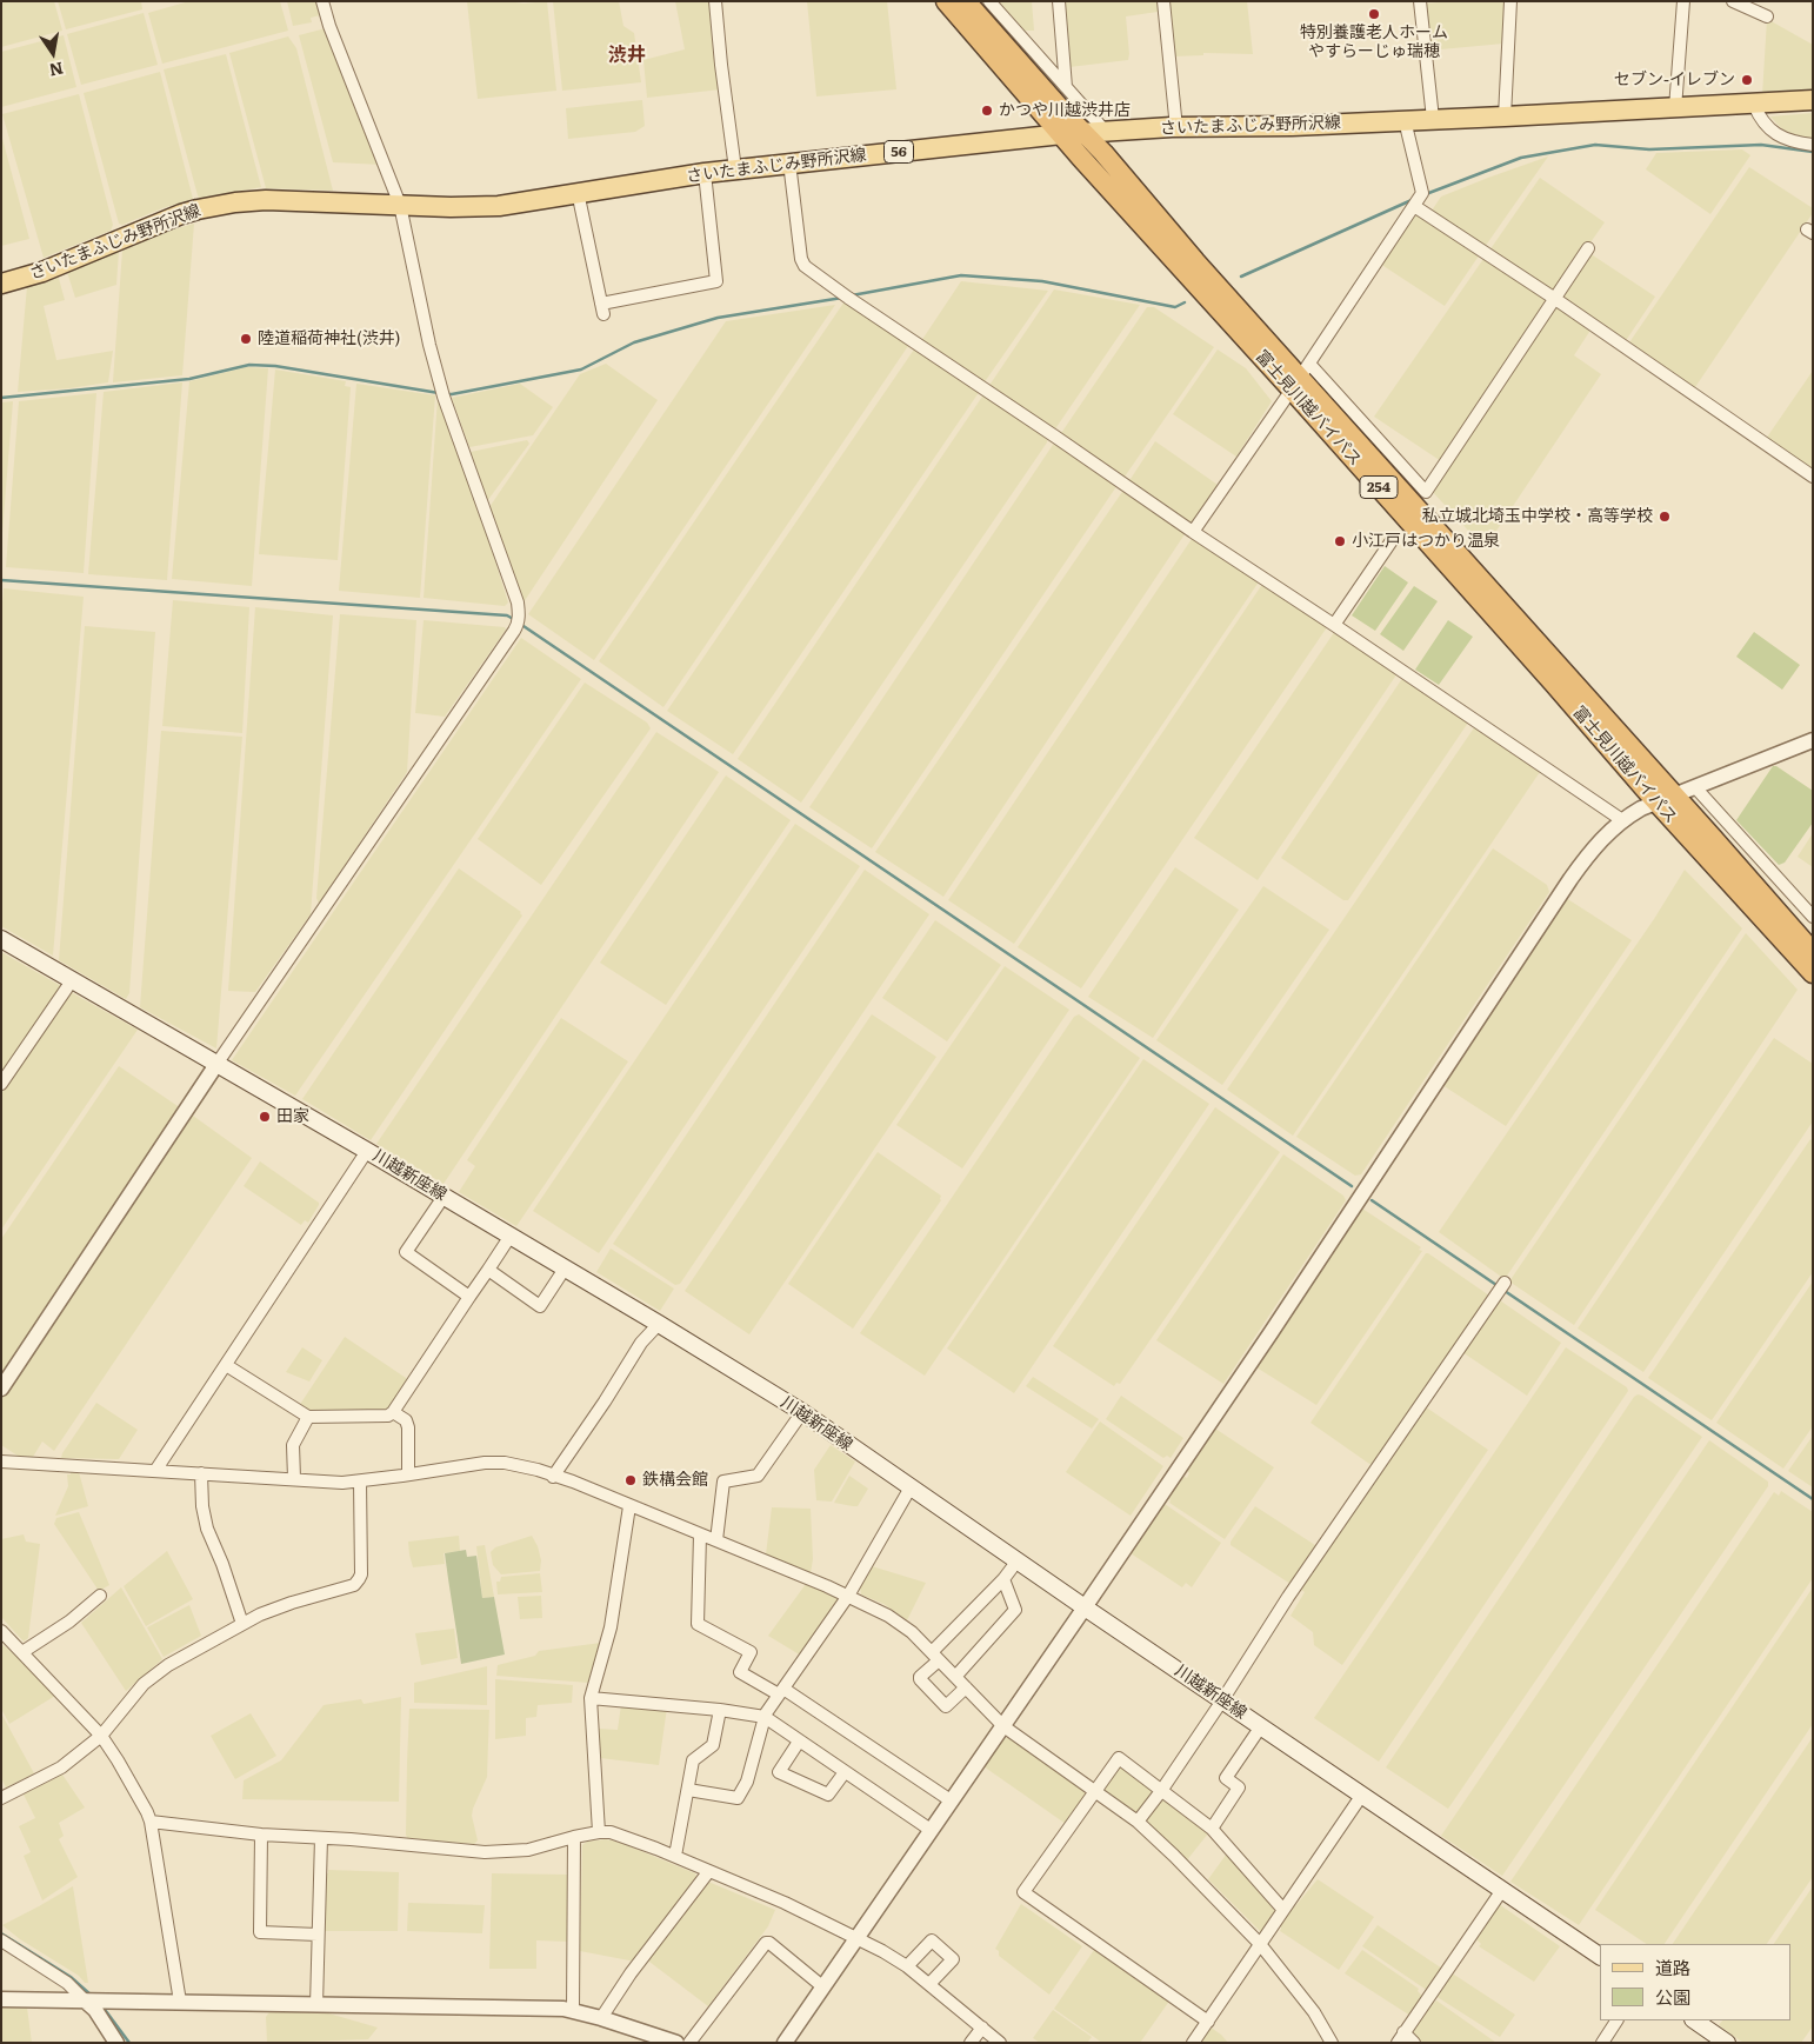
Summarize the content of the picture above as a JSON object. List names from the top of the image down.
{
  "streets": {
    "highway": ["富士見川越バイパス", "254"],
    "main road": ["さいたまふじみ野所沢線", "56", "川越新座線"]
  },
  "crossings": [
    ["さいたまふじみ野所沢線", "富士見川越バイパス"]
  ],
  "districts": ["渋井"],
  "places": [
    "特別養護老人ホーム やすらーじゅ瑞穂",
    "セブン-イレブン",
    "かつや川越渋井店",
    "陸道稲荷神社(渋井)",
    "私立城北埼玉中学校・高等学校",
    "小江戸はつかり温泉",
    "田家",
    "鉄構会館"
  ],
  "legend": ["道路", "公園"],
  "north": "bottom"
}
